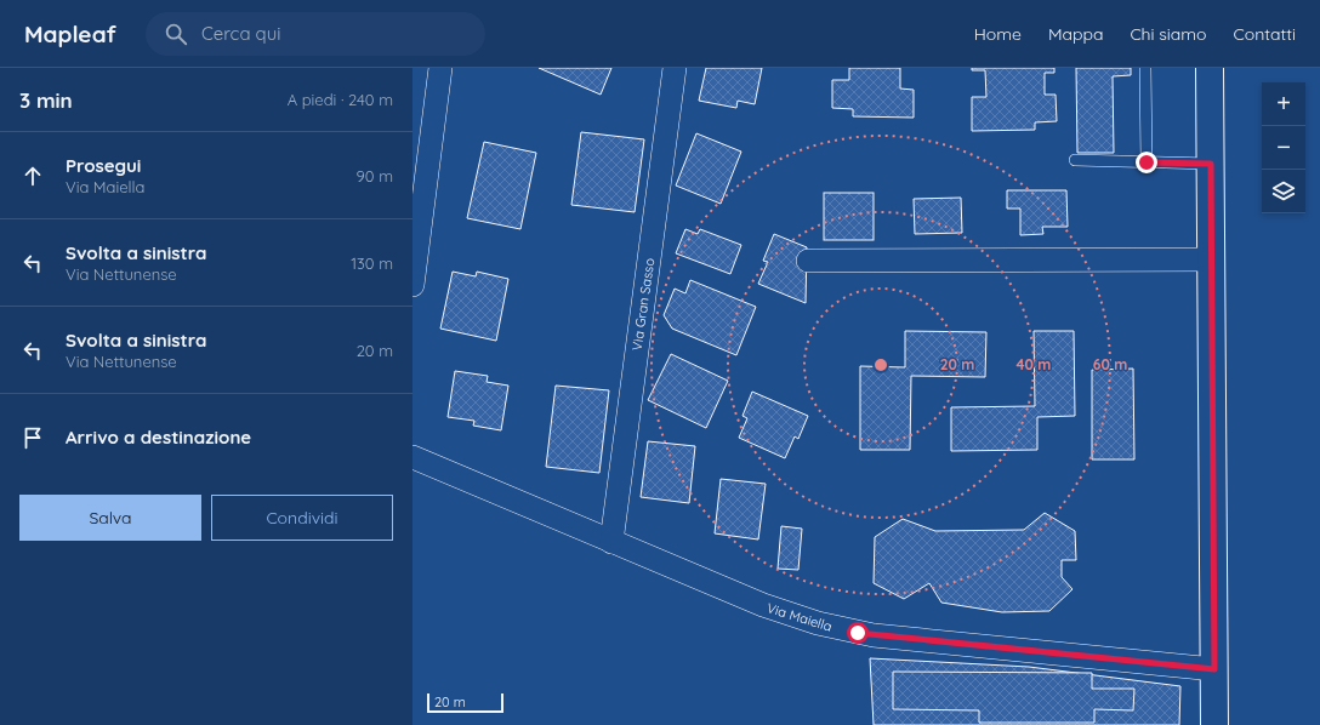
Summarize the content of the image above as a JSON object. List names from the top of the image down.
{
  "streets": {
    "street": ["Via Gran Sasso", "Via Maiella"]
  },
  "crossings": [
    ["Via Gran Sasso", "Via Maiella"]
  ],
  "scale_bar": "20 m",
  "page": {
    "header": "Mapleaf",
    "search": "Cerca qui",
    "nav": [
      "Home",
      "Mappa",
      "Chi siamo",
      "Contatti"
    ],
    "heading": ["3 min", "A piedi · 240 m"],
    "map_buttons": ["+", "−"],
    "list": [
      ["Prosegui", "Via Maiella", "90 m"],
      ["Svolta a sinistra", "Via Nettunense", "130 m"],
      ["Svolta a sinistra", "Via Nettunense", "20 m"],
      "Arrivo a destinazione"
    ],
    "buttons": ["Salva", "Condividi"],
    "scale": "20 m"
  },
  "rings": ["20 m", "40 m", "60 m"]
}
